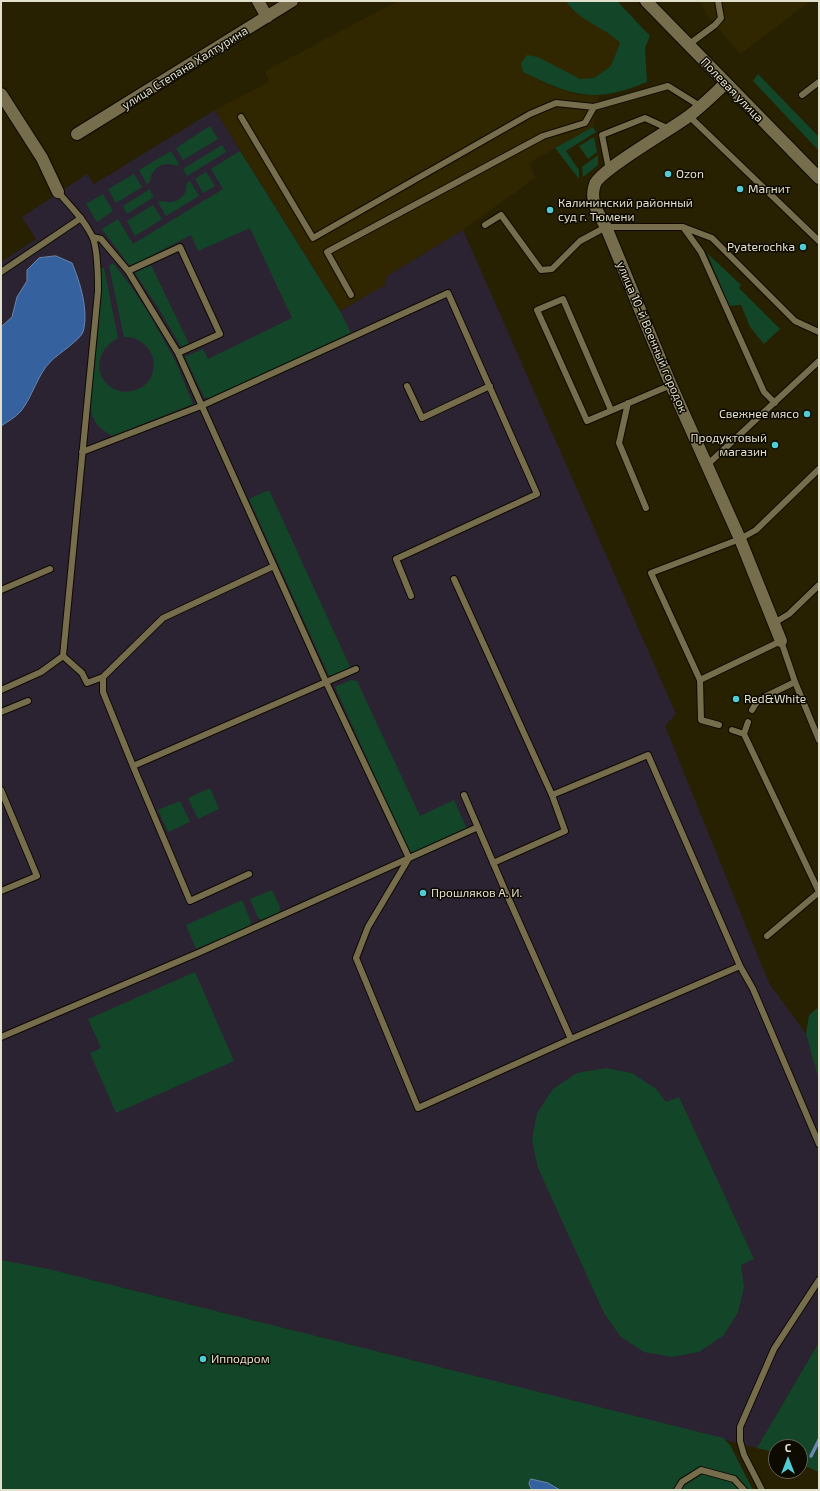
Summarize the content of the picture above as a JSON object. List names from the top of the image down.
{
  "streets": {
    "street": ["улица Степана Халтурина", "Полевая улица", "улица 10-й Военный городок"]
  },
  "crossings": [
    ["Полевая улица", "улица 10-й Военный городок"]
  ],
  "places": [
    "Ozon",
    "Магнит",
    "Калининский районный суд г. Тюмени",
    "Pyaterochka",
    "Свежнее мясо",
    "Продуктовый магазин",
    "Red&White",
    "Прошляков А. И.",
    "Ипподром"
  ],
  "north": "top"
}
